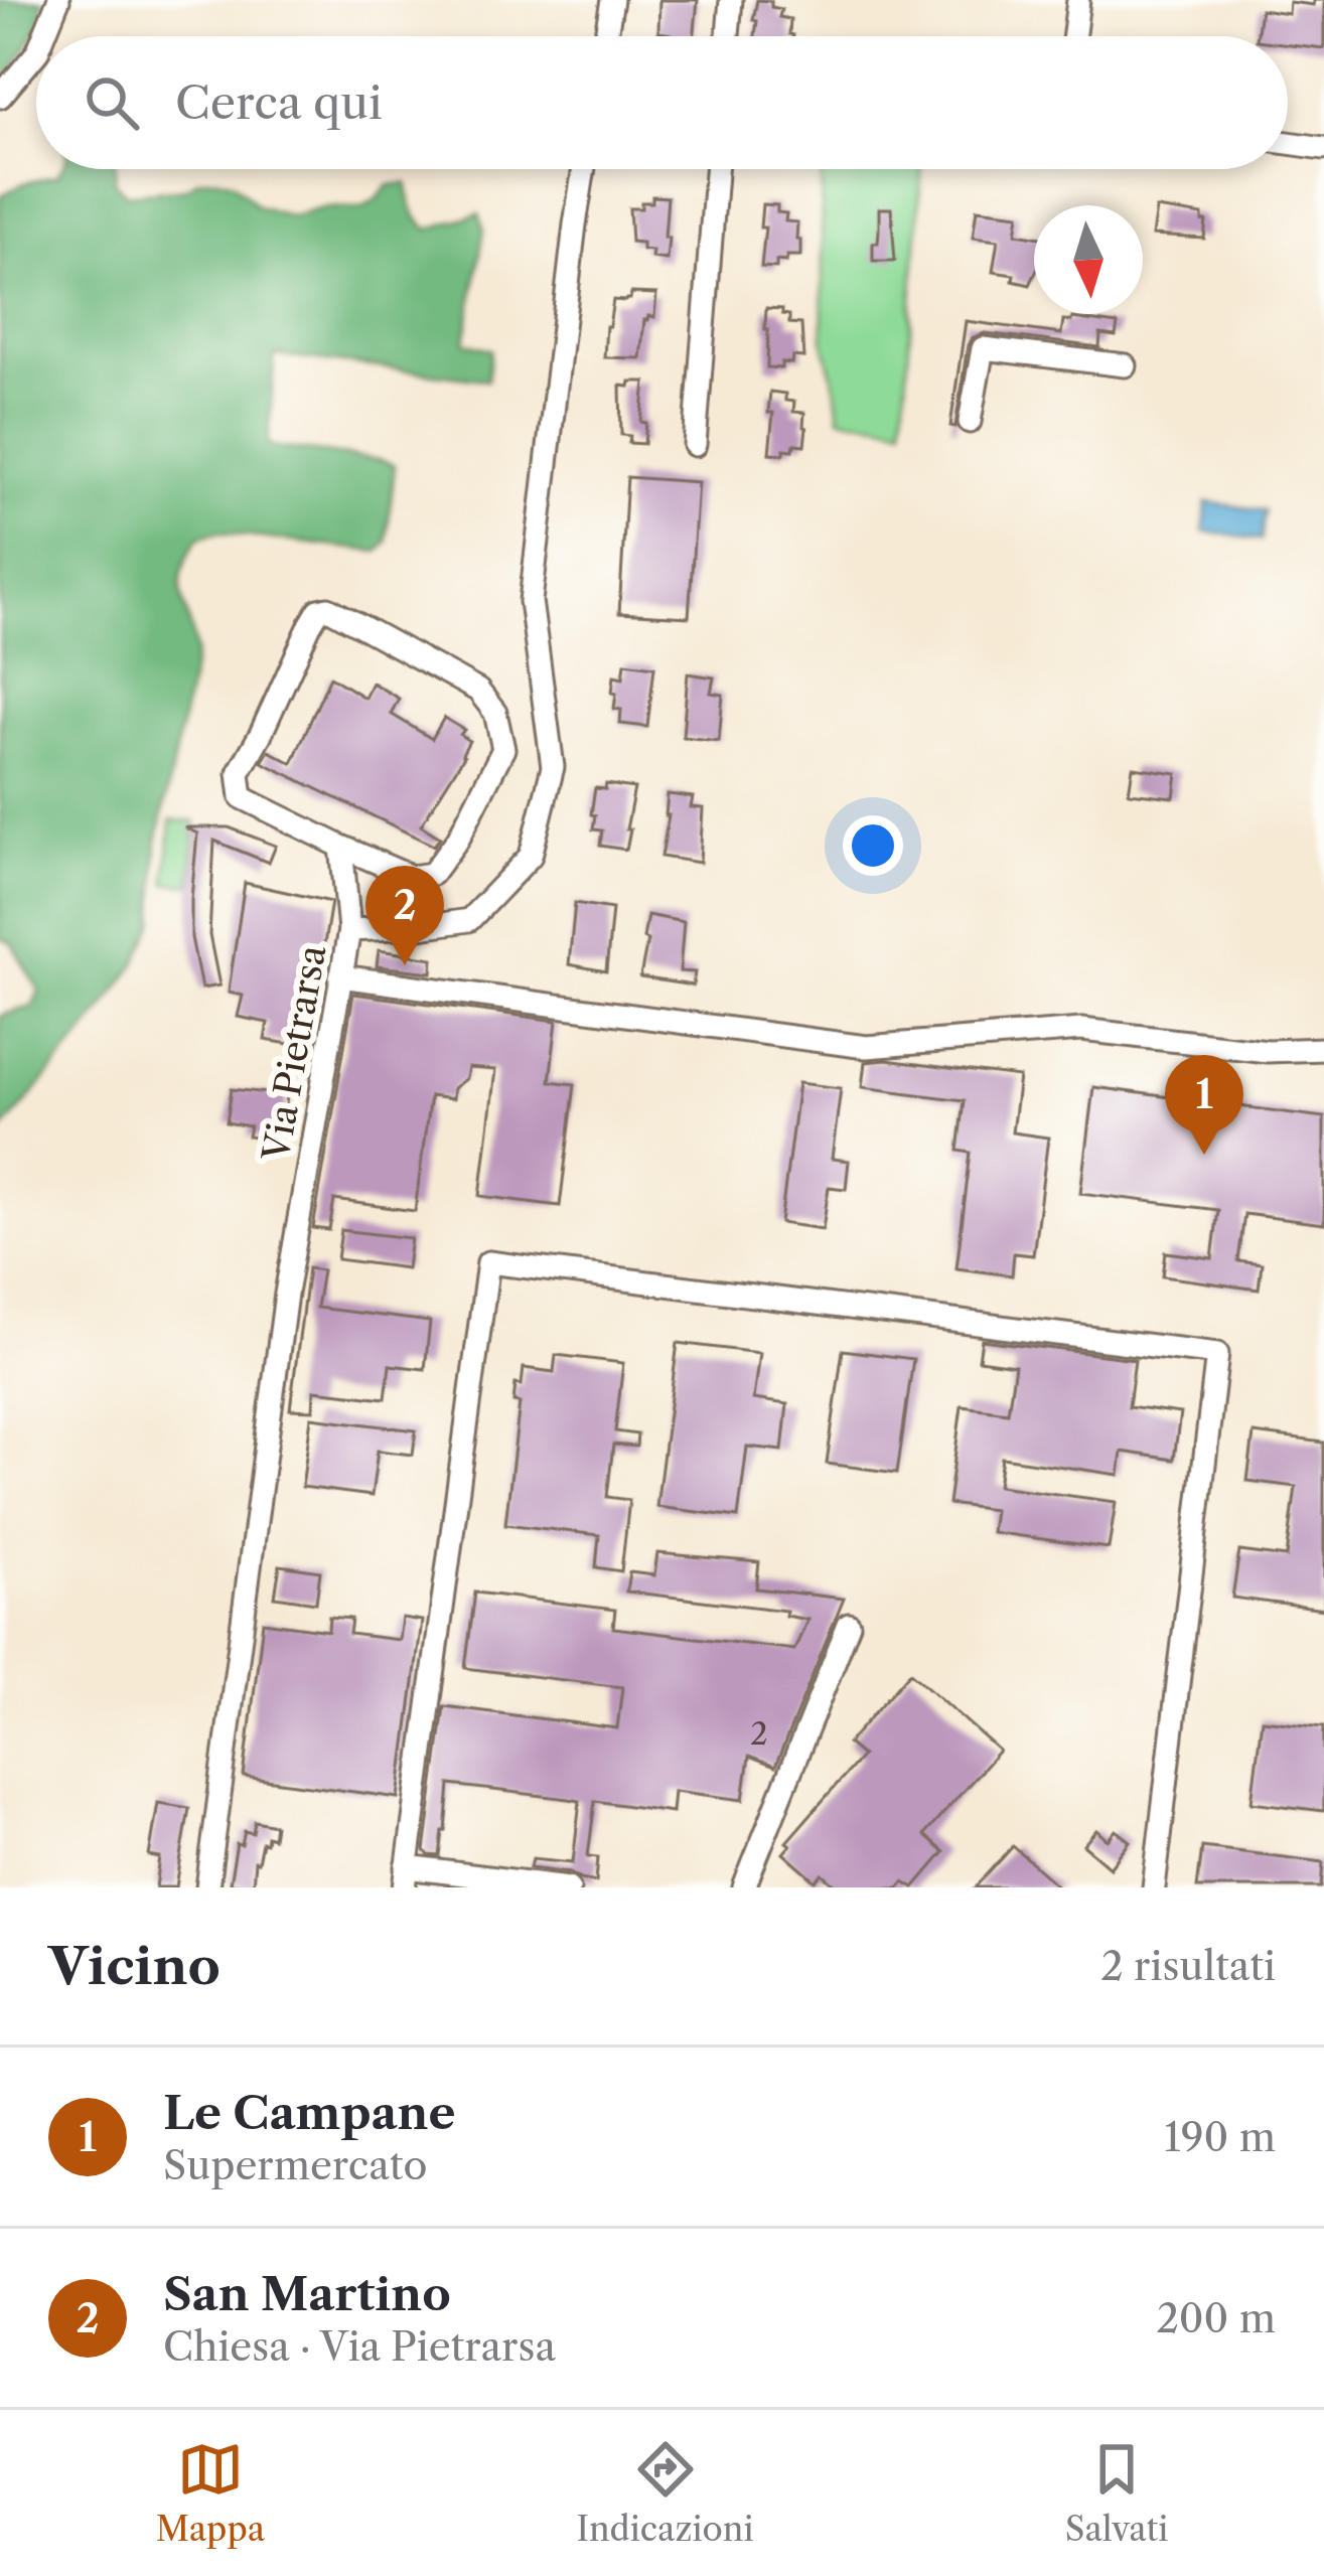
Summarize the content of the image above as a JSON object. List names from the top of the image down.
{
  "streets": {
    "street": ["Via Pietrarsa"]
  },
  "house_numbers": ["2"],
  "north": "bottom",
  "page": {
    "search": "Cerca qui",
    "pins": ["2", "1"],
    "heading": ["Vicino", "2 risultati"],
    "list": [
      {
        "mark": "1",
        "name": "Le Campane",
        "note": "Supermercato",
        "value": "190 m"
      },
      {
        "mark": "2",
        "name": "San Martino",
        "note": "Chiesa · Via Pietrarsa",
        "value": "200 m"
      }
    ],
    "nav": ["Mappa", "Indicazioni", "Salvati"]
  }
}
